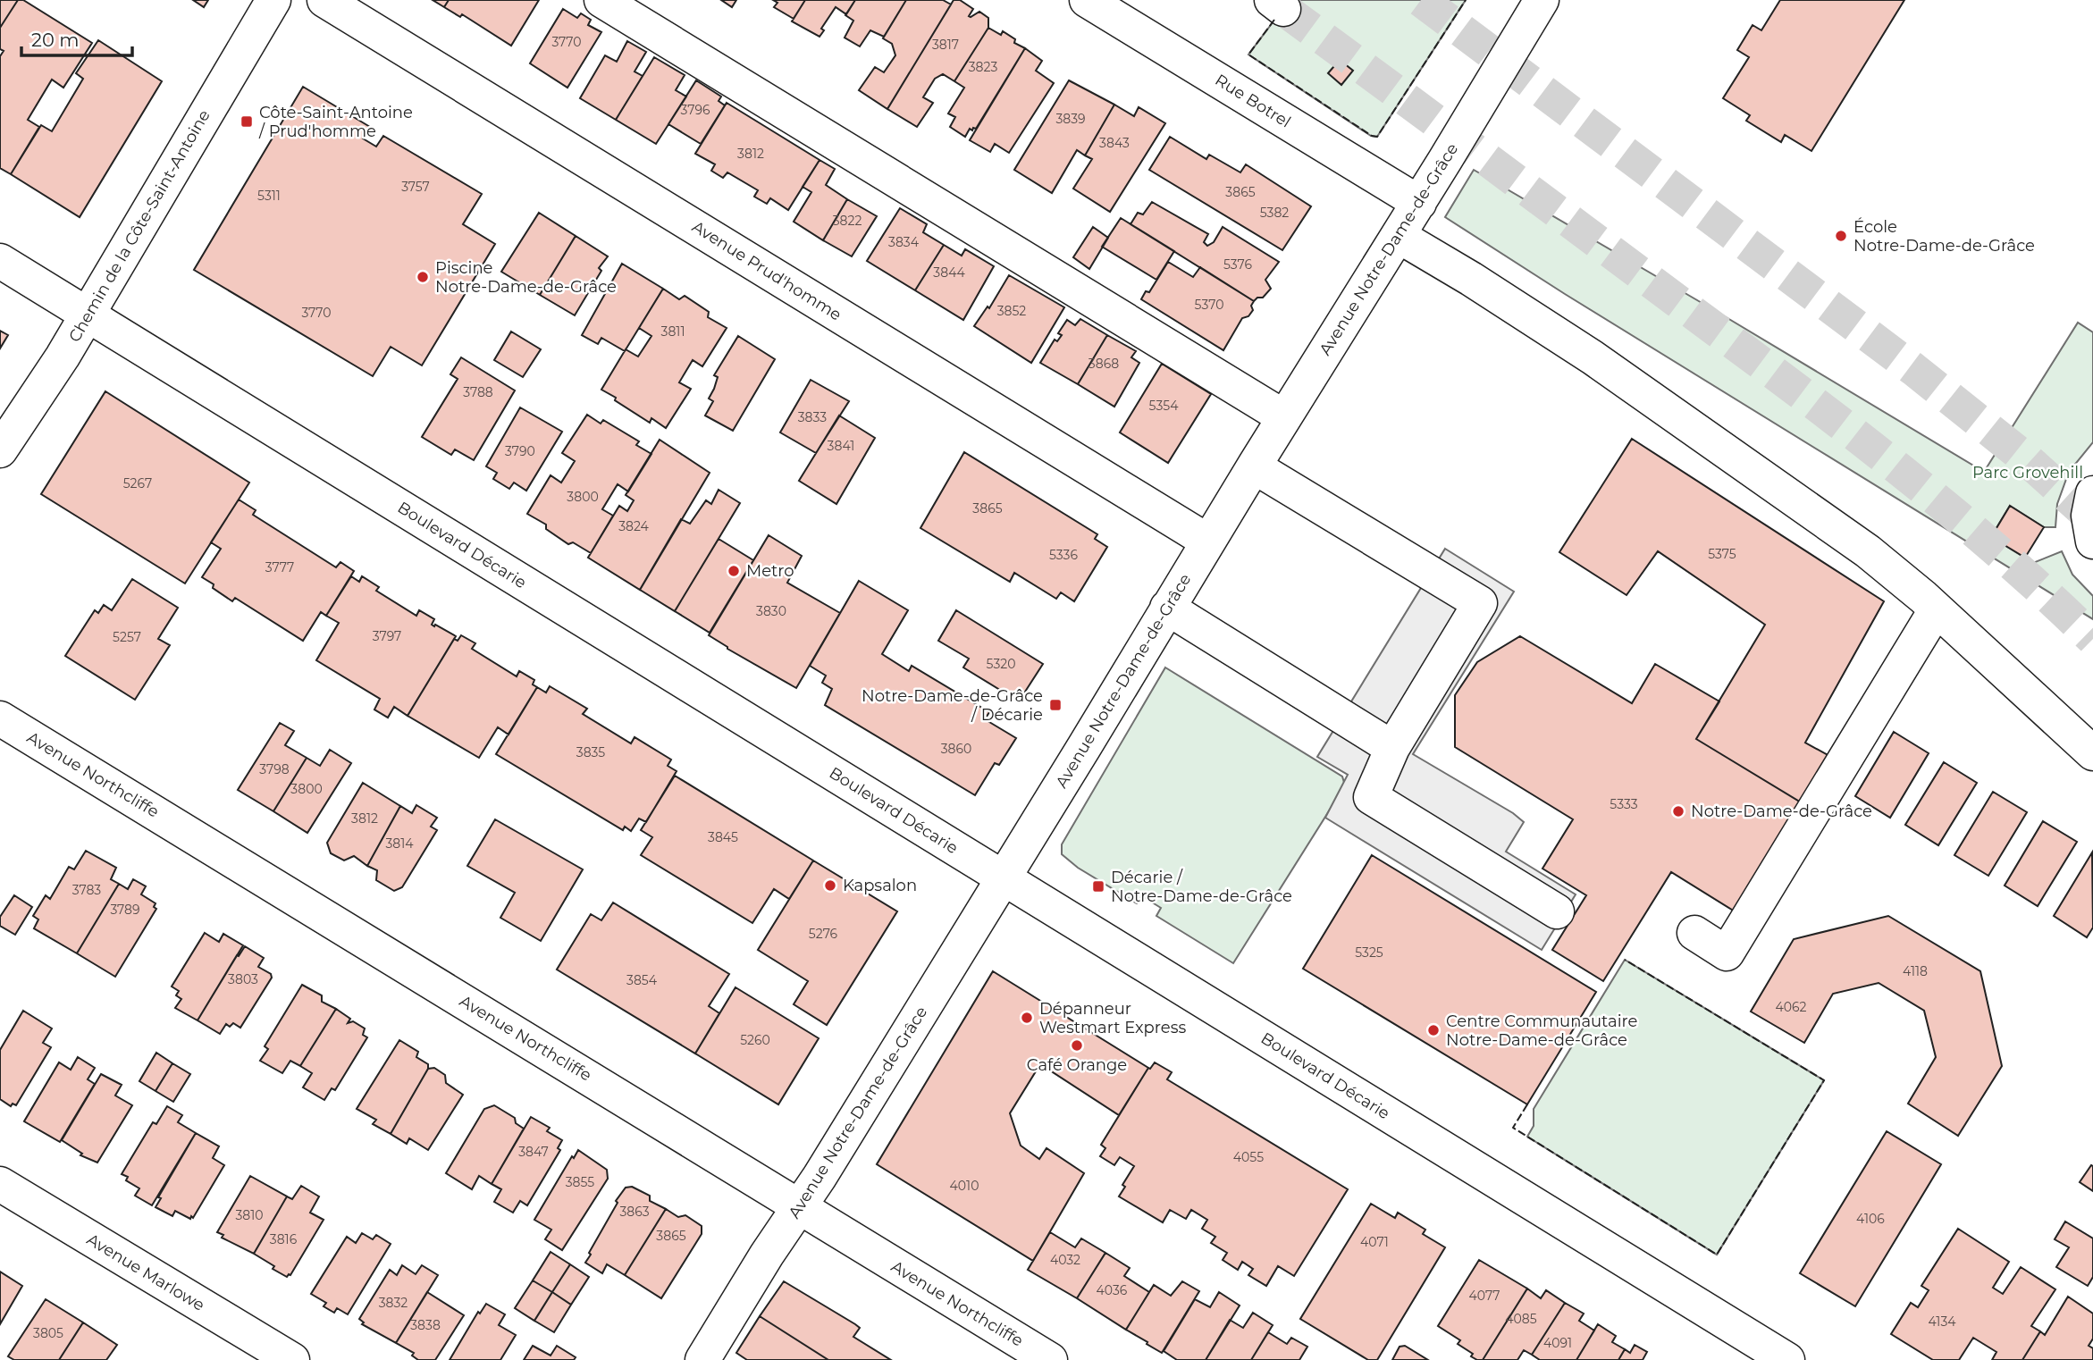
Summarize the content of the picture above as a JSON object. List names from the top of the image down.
{
  "streets": {
    "street": [
      "Rue Botrel",
      "Chemin de la Côte-Saint-Antoine",
      "Avenue Notre-Dame-de-Grâce",
      "Avenue Prud'homme",
      "Boulevard Décarie",
      "Avenue Northcliffe",
      "Avenue Marlowe"
    ]
  },
  "crossings": [
    ["Rue Botrel", "Avenue Notre-Dame-de-Grâce"],
    ["Chemin de la Côte-Saint-Antoine", "Boulevard Décarie"],
    ["Avenue Notre-Dame-de-Grâce", "Avenue Prud'homme"],
    ["Avenue Notre-Dame-de-Grâce", "Boulevard Décarie"],
    ["Avenue Notre-Dame-de-Grâce", "Avenue Northcliffe"]
  ],
  "parks": ["Parc Grovehill"],
  "places": {
    "transit": ["Côte-Saint-Antoine / Prud'homme", "Notre-Dame-de-Grâce / Décarie", "Décarie / Notre-Dame-de-Grâce"],
    "other": [
      "École Notre-Dame-de-Grâce",
      "Piscine Notre-Dame-de-Grâce",
      "Metro",
      "Notre-Dame-de-Grâce",
      "Kapsalon",
      "Dépanneur Westmart Express",
      "Centre Communautaire Notre-Dame-de-Grâce",
      "Café Orange"
    ]
  },
  "house_numbers": [
    "3770",
    "3817",
    "3823",
    "3796",
    "3839",
    "3843",
    "3812",
    "3757",
    "3865",
    "5311",
    "5382",
    "3822",
    "3834",
    "5376",
    "3844",
    "5370",
    "3852",
    "3770",
    "3811",
    "3868",
    "3788",
    "5354",
    "3833",
    "3841",
    "3790",
    "5267",
    "3800",
    "3865",
    "3824",
    "5375",
    "5336",
    "3777",
    "3830",
    "3797",
    "5257",
    "5320",
    "3860",
    "3835",
    "3798",
    "3800",
    "5333",
    "3812",
    "3845",
    "3814",
    "3783",
    "3789",
    "5276",
    "5325",
    "4118",
    "3803",
    "3854",
    "4062",
    "5260",
    "3847",
    "4055",
    "3855",
    "4010",
    "3863",
    "3810",
    "4106",
    "3865",
    "3816",
    "4071",
    "4032",
    "4036",
    "4077",
    "3832",
    "4085",
    "4134",
    "3838",
    "3805",
    "4091"
  ],
  "scale_bar": "20 m"
}
